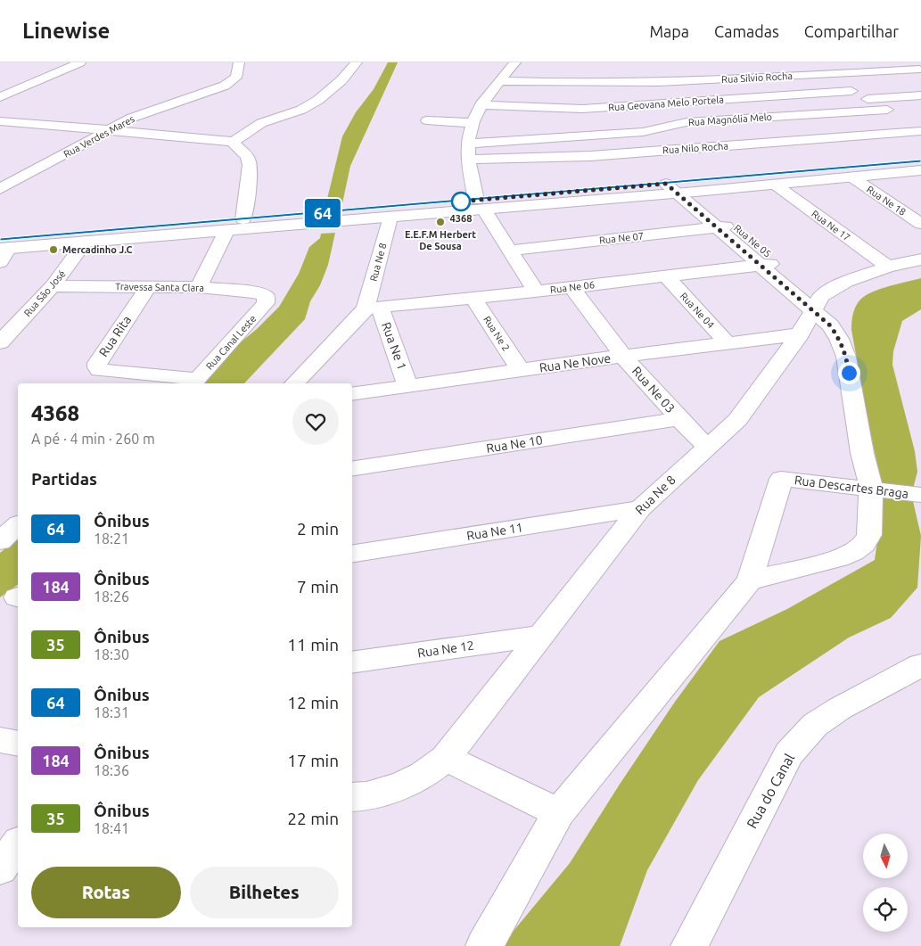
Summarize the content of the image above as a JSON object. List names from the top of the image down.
{
  "streets": {
    "street": [
      "Rua Silvio Rocha",
      "Rua Geovana Melo Portela",
      "Rua Magnólia Melo",
      "Rua Verdes Mares",
      "Rua Nilo Rocha",
      "Rua Ne 18",
      "Rua Ne 17",
      "Rua Ne 07",
      "Rua Ne 05",
      "Rua Ne 8",
      "Travessa Santa Clara",
      "Rua Ne 06",
      "Rua São José",
      "Rua Ne 04",
      "Rua Ne 2",
      "Rua Rita",
      "Rua Canal Leste",
      "Rua Ne 1",
      "Rua Ne Nove",
      "Rua Ne 03",
      "Rua Ne 10",
      "Rua Descartes Braga",
      "Rua Ne 11",
      "Rua Ne 12",
      "Rua do Canal"
    ]
  },
  "crossings": [
    ["Rua Ne 07", "Rua Ne 05"],
    ["Rua Ne 05", "Rua Ne 8"],
    ["Rua Ne 05", "Rua Ne 06"],
    ["Rua Ne 8", "Rua Ne 06"],
    ["Rua Ne 8", "Rua Ne 1"],
    ["Rua Ne 8", "Rua Ne Nove"],
    ["Rua Ne 8", "Rua Ne 03"],
    ["Rua Ne 8", "Rua Ne 11"],
    ["Rua Ne 8", "Rua Ne 12"],
    ["Travessa Santa Clara", "Rua São José"],
    ["Travessa Santa Clara", "Rua Rita"],
    ["Travessa Santa Clara", "Rua Canal Leste"],
    ["Rua Ne 06", "Rua Ne 04"],
    ["Rua Ne 06", "Rua Ne 2"],
    ["Rua Ne 06", "Rua Ne 1"],
    ["Rua Ne 06", "Rua Ne 03"],
    ["Rua Ne 04", "Rua Ne Nove"],
    ["Rua Ne 2", "Rua Ne Nove"],
    ["Rua Rita", "Rua Canal Leste"],
    ["Rua Ne 1", "Rua Ne Nove"],
    ["Rua Ne Nove", "Rua Ne 03"],
    ["Rua Ne 03", "Rua Ne 10"]
  ],
  "places": ["4368", "E.E.F.M Herbert De Sousa", "Mercadinho J.C"],
  "lines": ["bus line 64"],
  "north": "bottom",
  "page": {
    "header": "Linewise",
    "nav": ["Mapa", "Camadas", "Compartilhar"],
    "on_map": "64",
    "heading": [
      ["4368", "A pé · 4 min · 260 m"],
      "Partidas"
    ],
    "list": [
      {
        "mark": "64",
        "name": "Ônibus",
        "note": "18:21",
        "value": "2 min"
      },
      {
        "mark": "184",
        "name": "Ônibus",
        "note": "18:26",
        "value": "7 min"
      },
      {
        "mark": "35",
        "name": "Ônibus",
        "note": "18:30",
        "value": "11 min"
      },
      {
        "mark": "64",
        "name": "Ônibus",
        "note": "18:31",
        "value": "12 min"
      },
      {
        "mark": "184",
        "name": "Ônibus",
        "note": "18:36",
        "value": "17 min"
      },
      {
        "mark": "35",
        "name": "Ônibus",
        "note": "18:41",
        "value": "22 min"
      }
    ],
    "buttons": ["Rotas", "Bilhetes"]
  }
}
